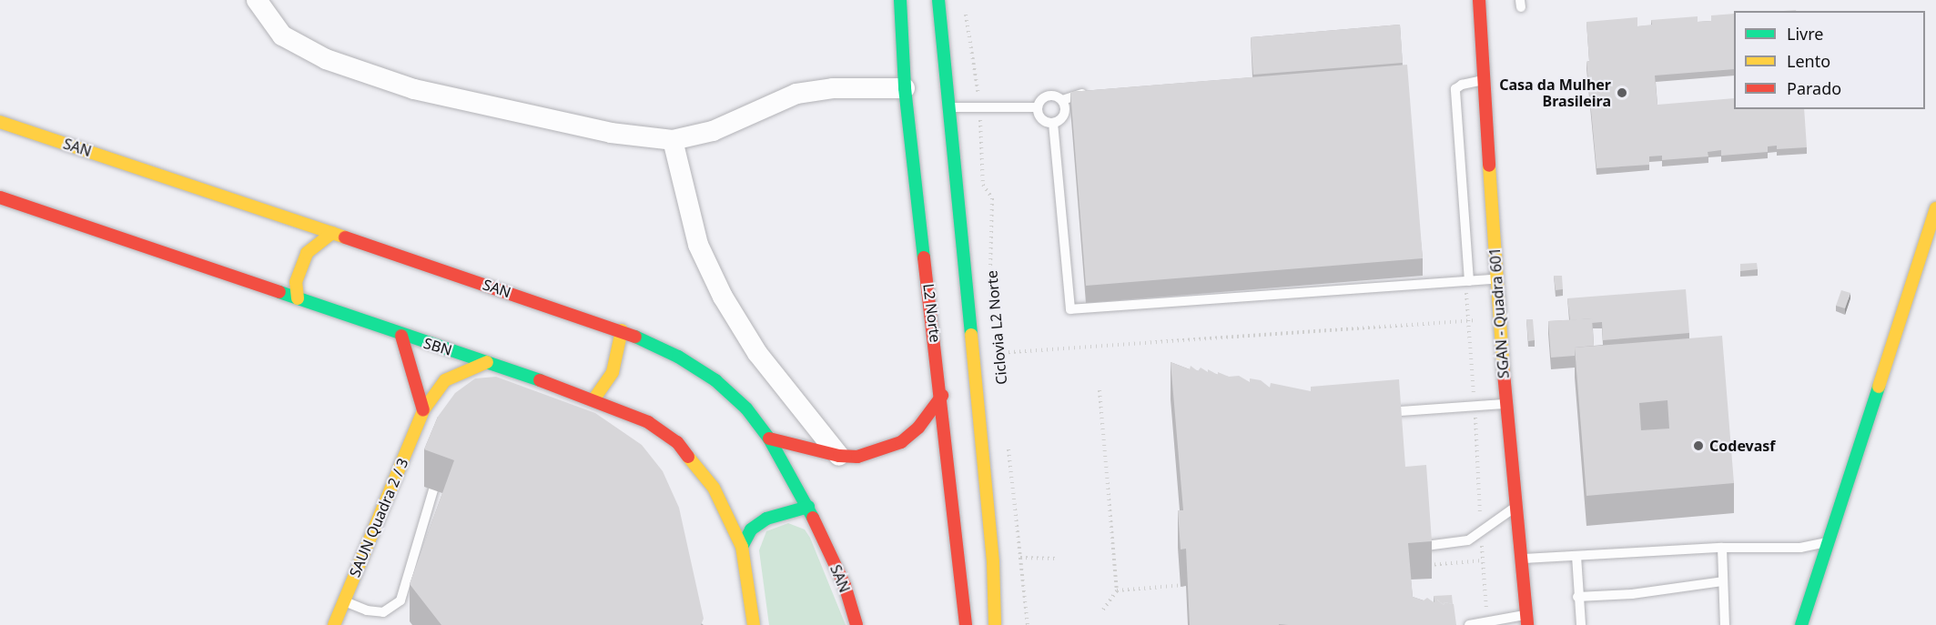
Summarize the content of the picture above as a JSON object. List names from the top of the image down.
{
  "streets": {
    "main road": [
      "SAN",
      "L2 Norte",
      "SGAN - Quadra 601",
      "SBN",
      "SAUN Quadra 2 / 3"
    ],
    "path": ["Ciclovia L2 Norte"]
  },
  "crossings": [
    ["SBN", "SAUN Quadra 2 / 3"]
  ],
  "places": ["Casa da Mulher Brasileira", "Codevasf"],
  "legend": ["Livre", "Lento", "Parado"]
}
